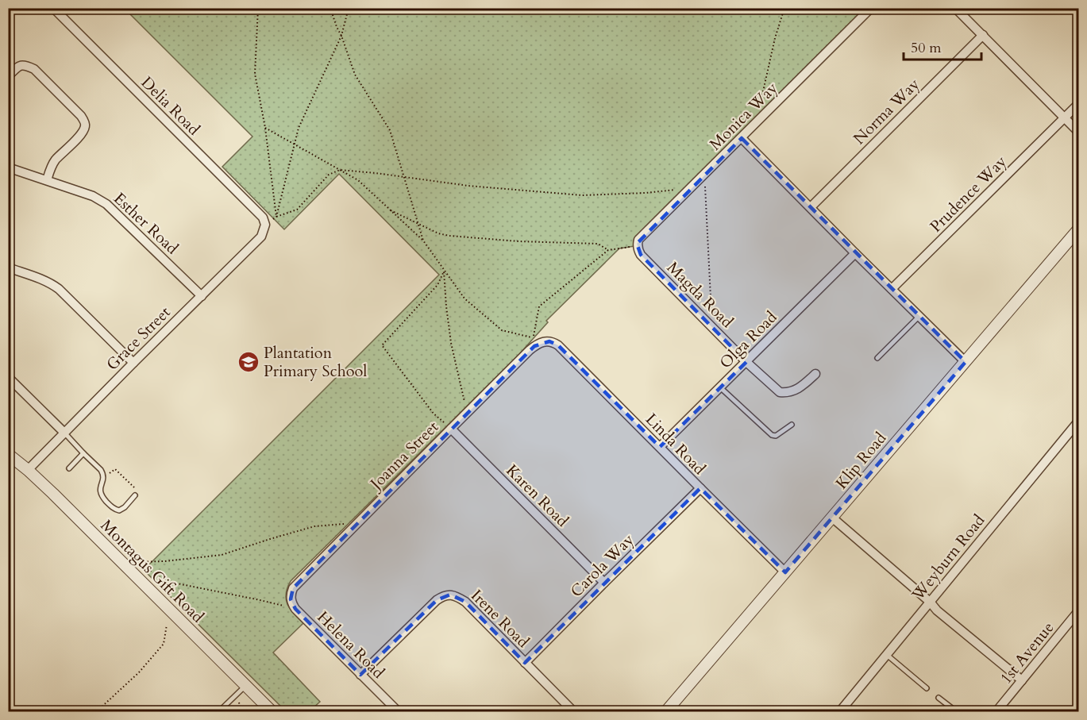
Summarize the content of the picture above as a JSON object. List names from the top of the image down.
{
  "streets": {
    "street": [
      "Delia Road",
      "Norma Way",
      "Monica Way",
      "Prudence Way",
      "Esther Road",
      "Magda Road",
      "Grace Street",
      "Olga Road",
      "Linda Road",
      "Joanna Street",
      "Klip Road",
      "Karen Road",
      "Weyburn Road",
      "Carola Way",
      "Montagus Gift Road",
      "Irene Road",
      "Helena Road",
      "1st Avenue"
    ]
  },
  "crossings": [
    ["Delia Road", "Grace Street"],
    ["Monica Way", "Magda Road"],
    ["Esther Road", "Grace Street"],
    ["Magda Road", "Olga Road"],
    ["Grace Street", "Montagus Gift Road"],
    ["Olga Road", "Linda Road"],
    ["Linda Road", "Joanna Street"],
    ["Linda Road", "Klip Road"],
    ["Linda Road", "Carola Way"],
    ["Joanna Street", "Karen Road"],
    ["Joanna Street", "Helena Road"],
    ["Karen Road", "Carola Way"],
    ["Carola Way", "Irene Road"],
    ["Irene Road", "Helena Road"]
  ],
  "places": {
    "school or university": ["Plantation Primary School"]
  },
  "scale_bar": "50 m"
}
